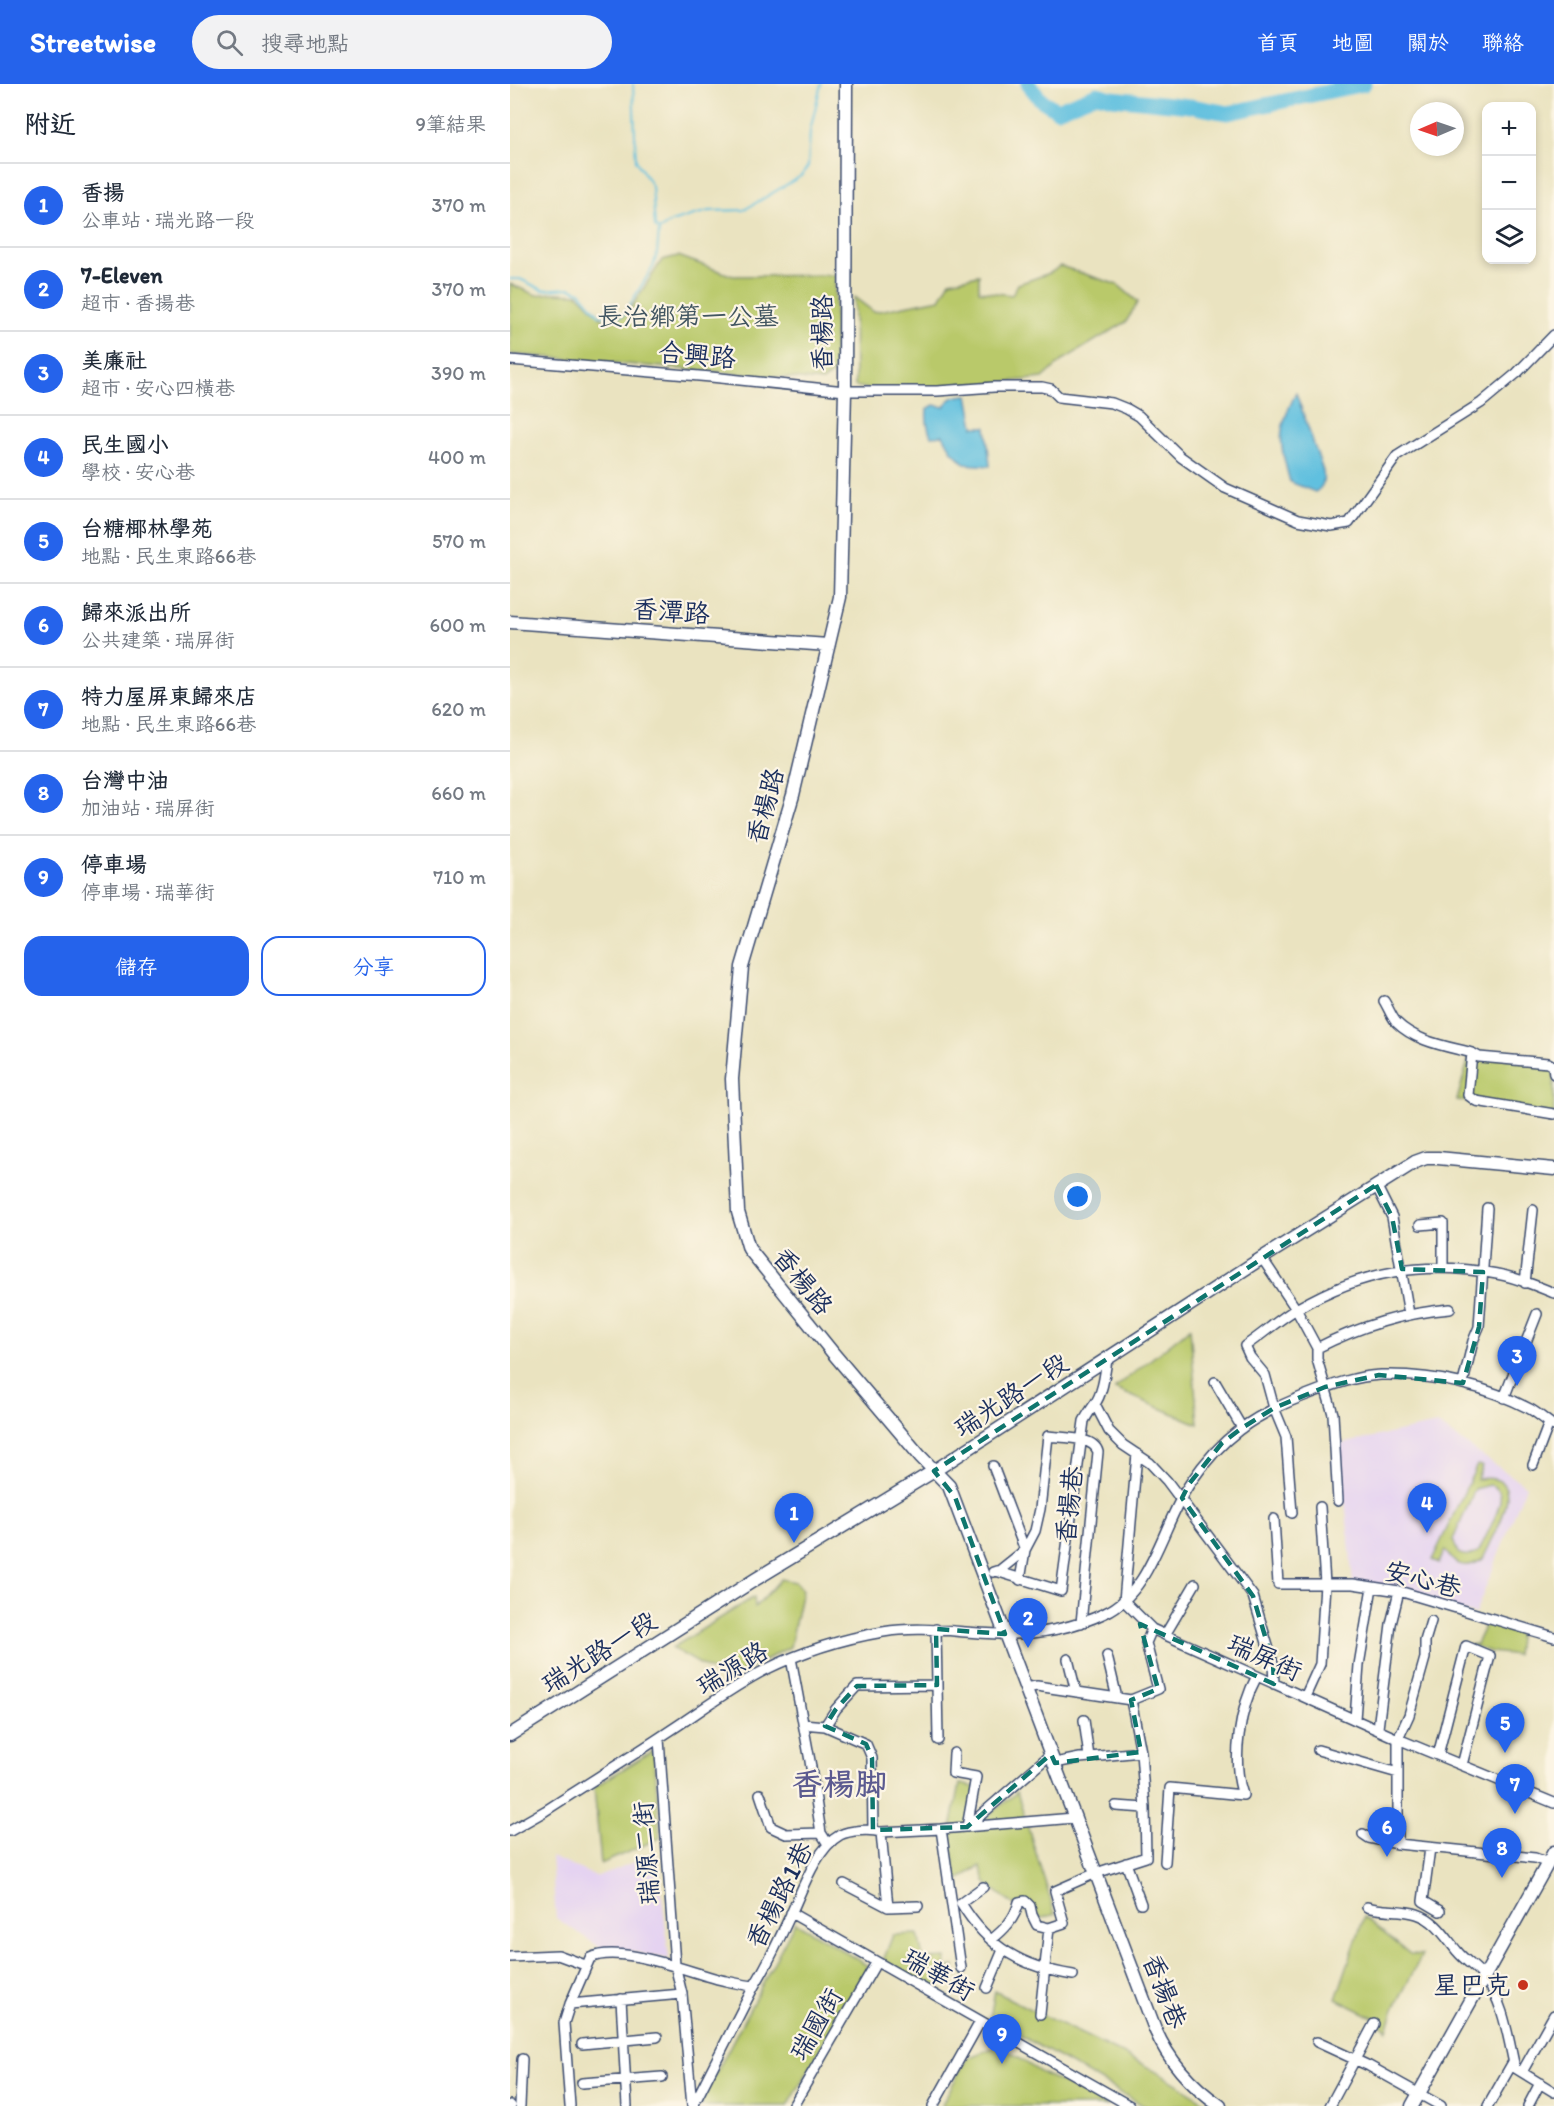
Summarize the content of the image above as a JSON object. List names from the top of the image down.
{
  "streets": {
    "street": [
      "香楊路",
      "合興路",
      "香潭路",
      "瑞光路一段",
      "香揚巷",
      "安心巷",
      "瑞屏街",
      "瑞源路",
      "瑞源二街",
      "香楊路1巷",
      "瑞華街",
      "瑞國街"
    ]
  },
  "crossings": [
    ["香楊路", "合興路"],
    ["香楊路", "香潭路"],
    ["香楊路", "瑞光路一段"],
    ["香楊路", "香揚巷"],
    ["瑞光路一段", "香揚巷"],
    ["香揚巷", "瑞源路"],
    ["瑞源路", "瑞源二街"],
    ["瑞源二街", "香楊路1巷"],
    ["香楊路1巷", "瑞華街"],
    ["瑞華街", "瑞國街"]
  ],
  "districts": ["香楊脚"],
  "parks": ["長治鄉第一公墓"],
  "places": ["星巴克"],
  "north": "left",
  "page": {
    "header": "Streetwise",
    "search": "搜尋地點",
    "nav": [
      "首頁",
      "地圖",
      "關於",
      "聯絡"
    ],
    "heading": ["附近", "9筆結果"],
    "map_buttons": ["+", "−"],
    "list": [
      {
        "mark": "1",
        "name": "香揚",
        "note": "公車站 · 瑞光路一段",
        "value": "370 m"
      },
      {
        "mark": "2",
        "name": "7-Eleven",
        "note": "超市 · 香揚巷",
        "value": "370 m"
      },
      {
        "mark": "3",
        "name": "美廉社",
        "note": "超市 · 安心四橫巷",
        "value": "390 m"
      },
      {
        "mark": "4",
        "name": "民生國小",
        "note": "學校 · 安心巷",
        "value": "400 m"
      },
      {
        "mark": "5",
        "name": "台糖椰林學苑",
        "note": "地點 · 民生東路66巷",
        "value": "570 m"
      },
      {
        "mark": "6",
        "name": "歸來派出所",
        "note": "公共建築 · 瑞屏街",
        "value": "600 m"
      },
      {
        "mark": "7",
        "name": "特力屋屏東歸來店",
        "note": "地點 · 民生東路66巷",
        "value": "620 m"
      },
      {
        "mark": "8",
        "name": "台灣中油",
        "note": "加油站 · 瑞屏街",
        "value": "660 m"
      },
      {
        "mark": "9",
        "name": "停車場",
        "note": "停車場 · 瑞華街",
        "value": "710 m"
      }
    ],
    "buttons": ["儲存", "分享"],
    "pins": [
      "3",
      "4",
      "1",
      "2",
      "5",
      "7",
      "6",
      "8",
      "9"
    ]
  }
}
